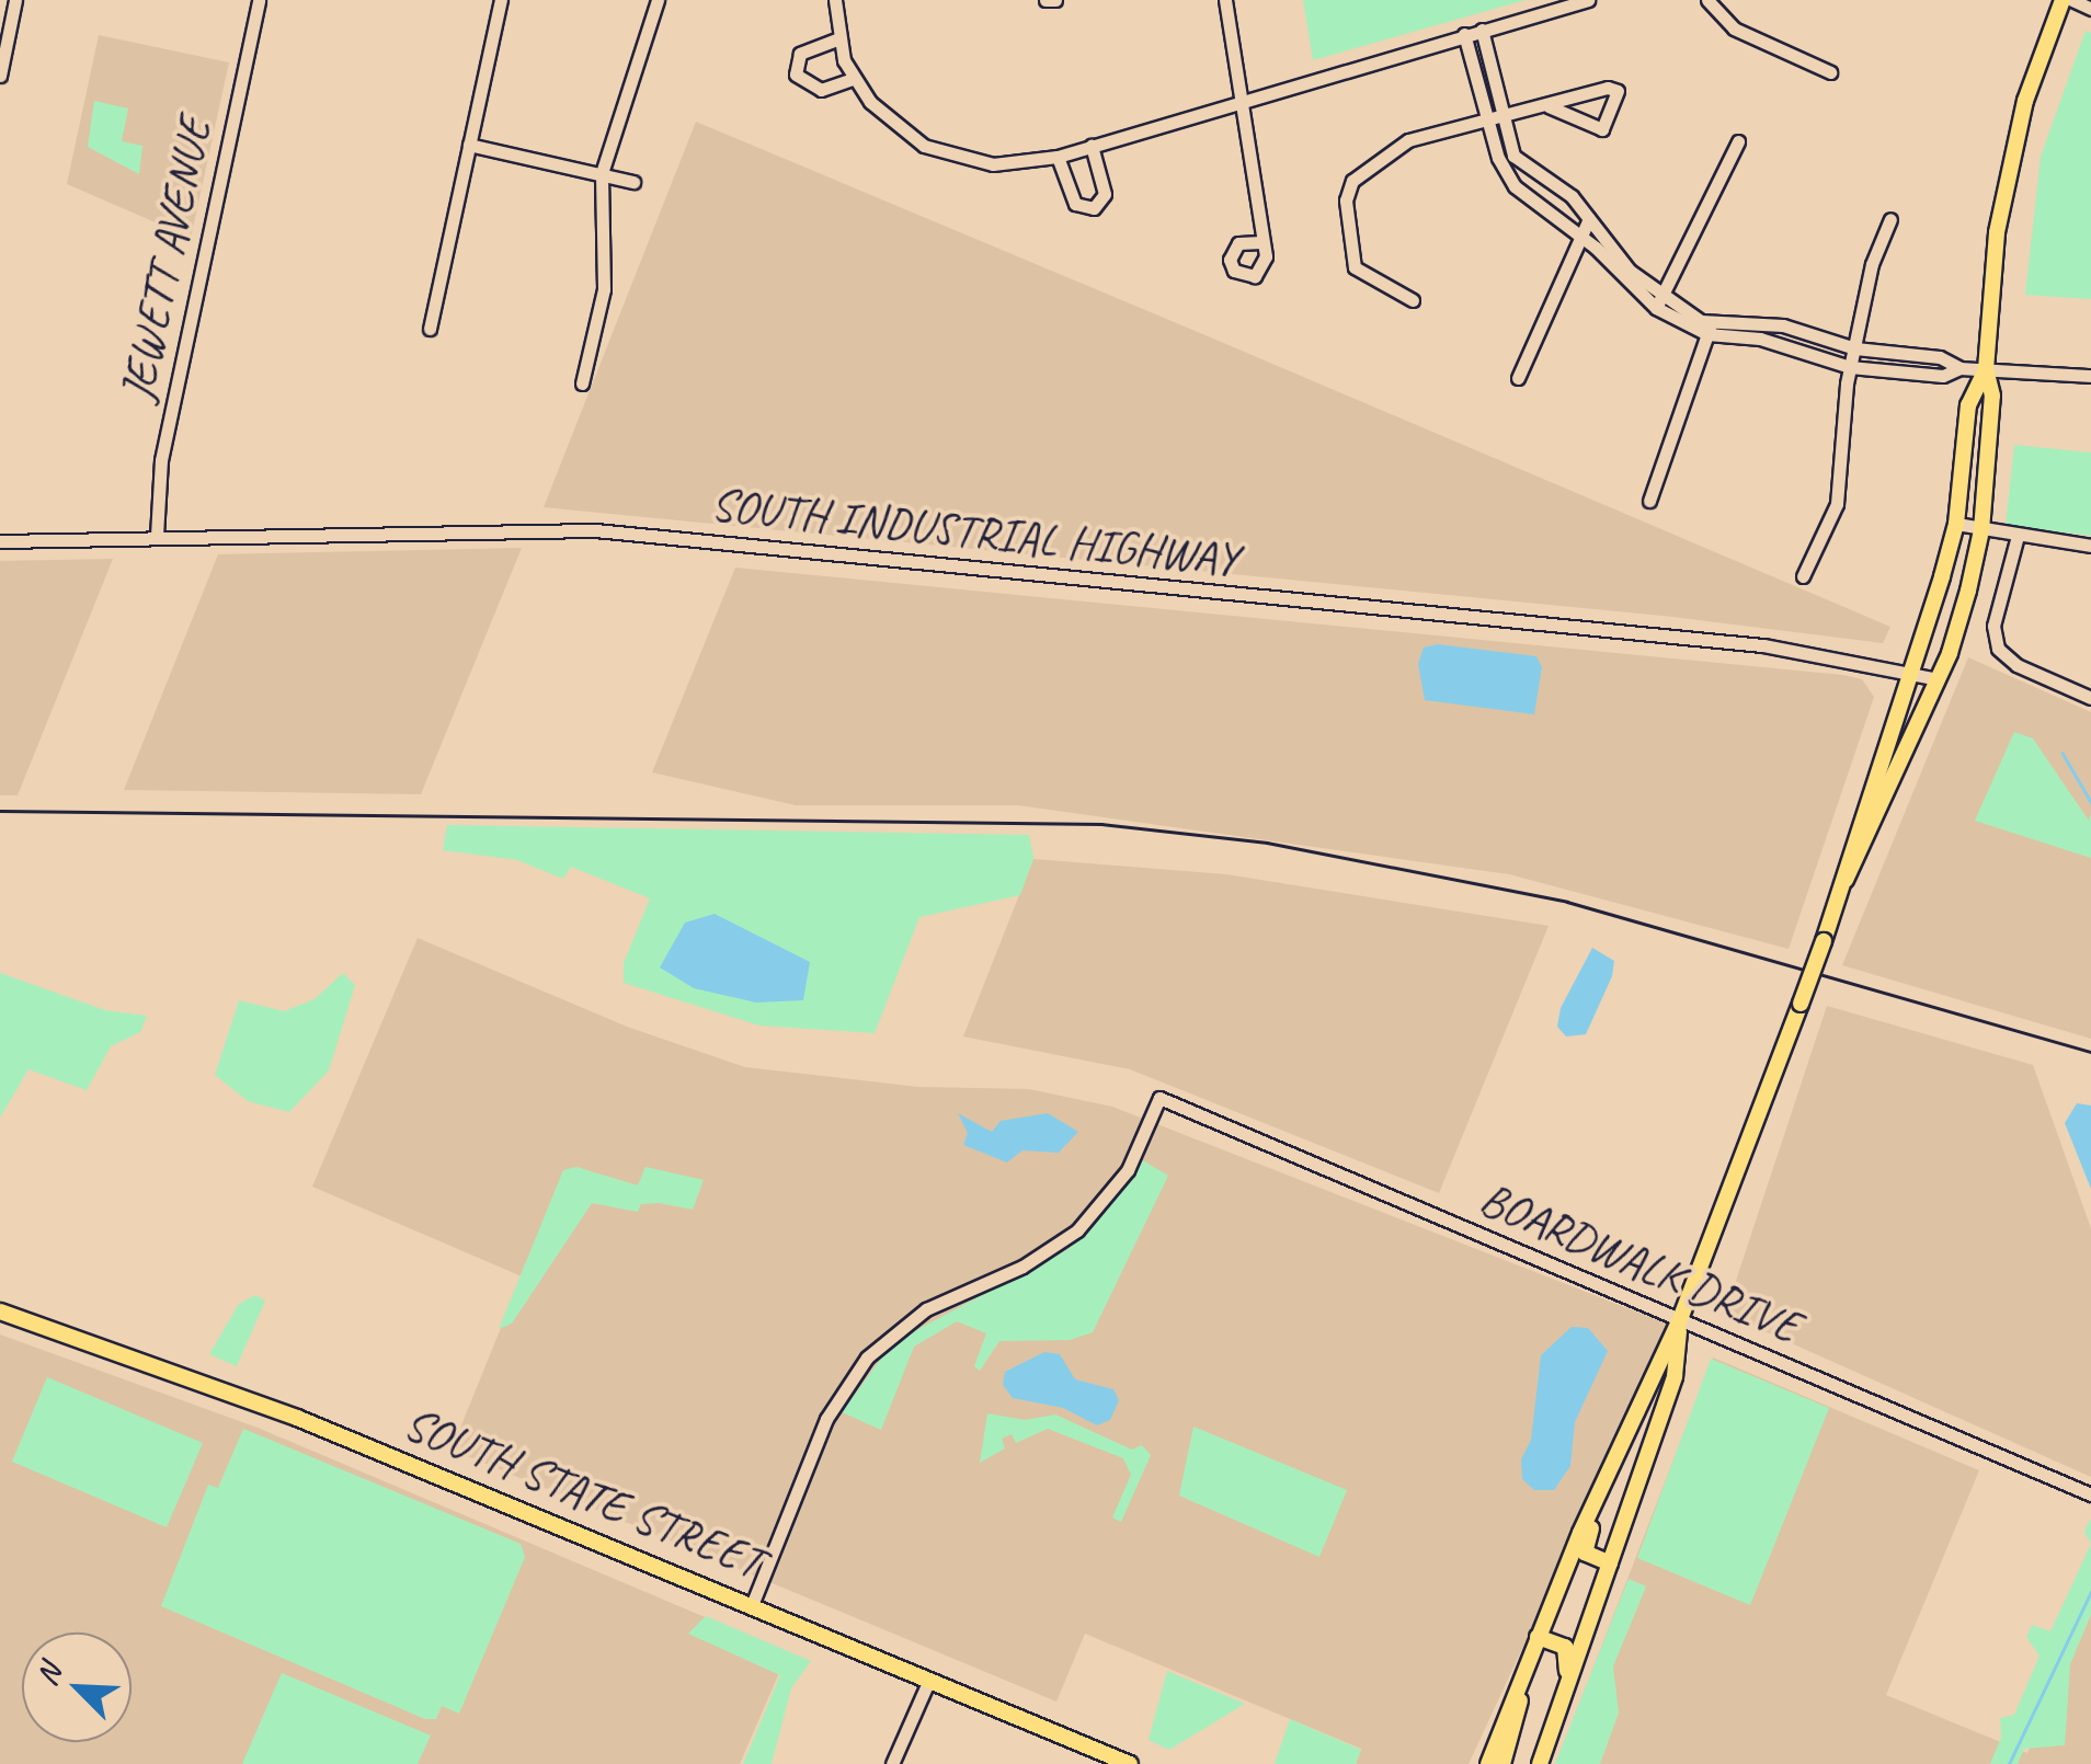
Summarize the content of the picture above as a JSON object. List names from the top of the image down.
{
  "streets": {
    "main road": ["SOUTH STATE STREET"],
    "street": ["JEWETT AVENUE", "SOUTH INDUSTRIAL HIGHWAY", "BOARDWALK DRIVE"]
  },
  "crossings": [
    ["JEWETT AVENUE", "SOUTH INDUSTRIAL HIGHWAY"],
    ["BOARDWALK DRIVE", "SOUTH STATE STREET"]
  ],
  "north": "top left"
}
